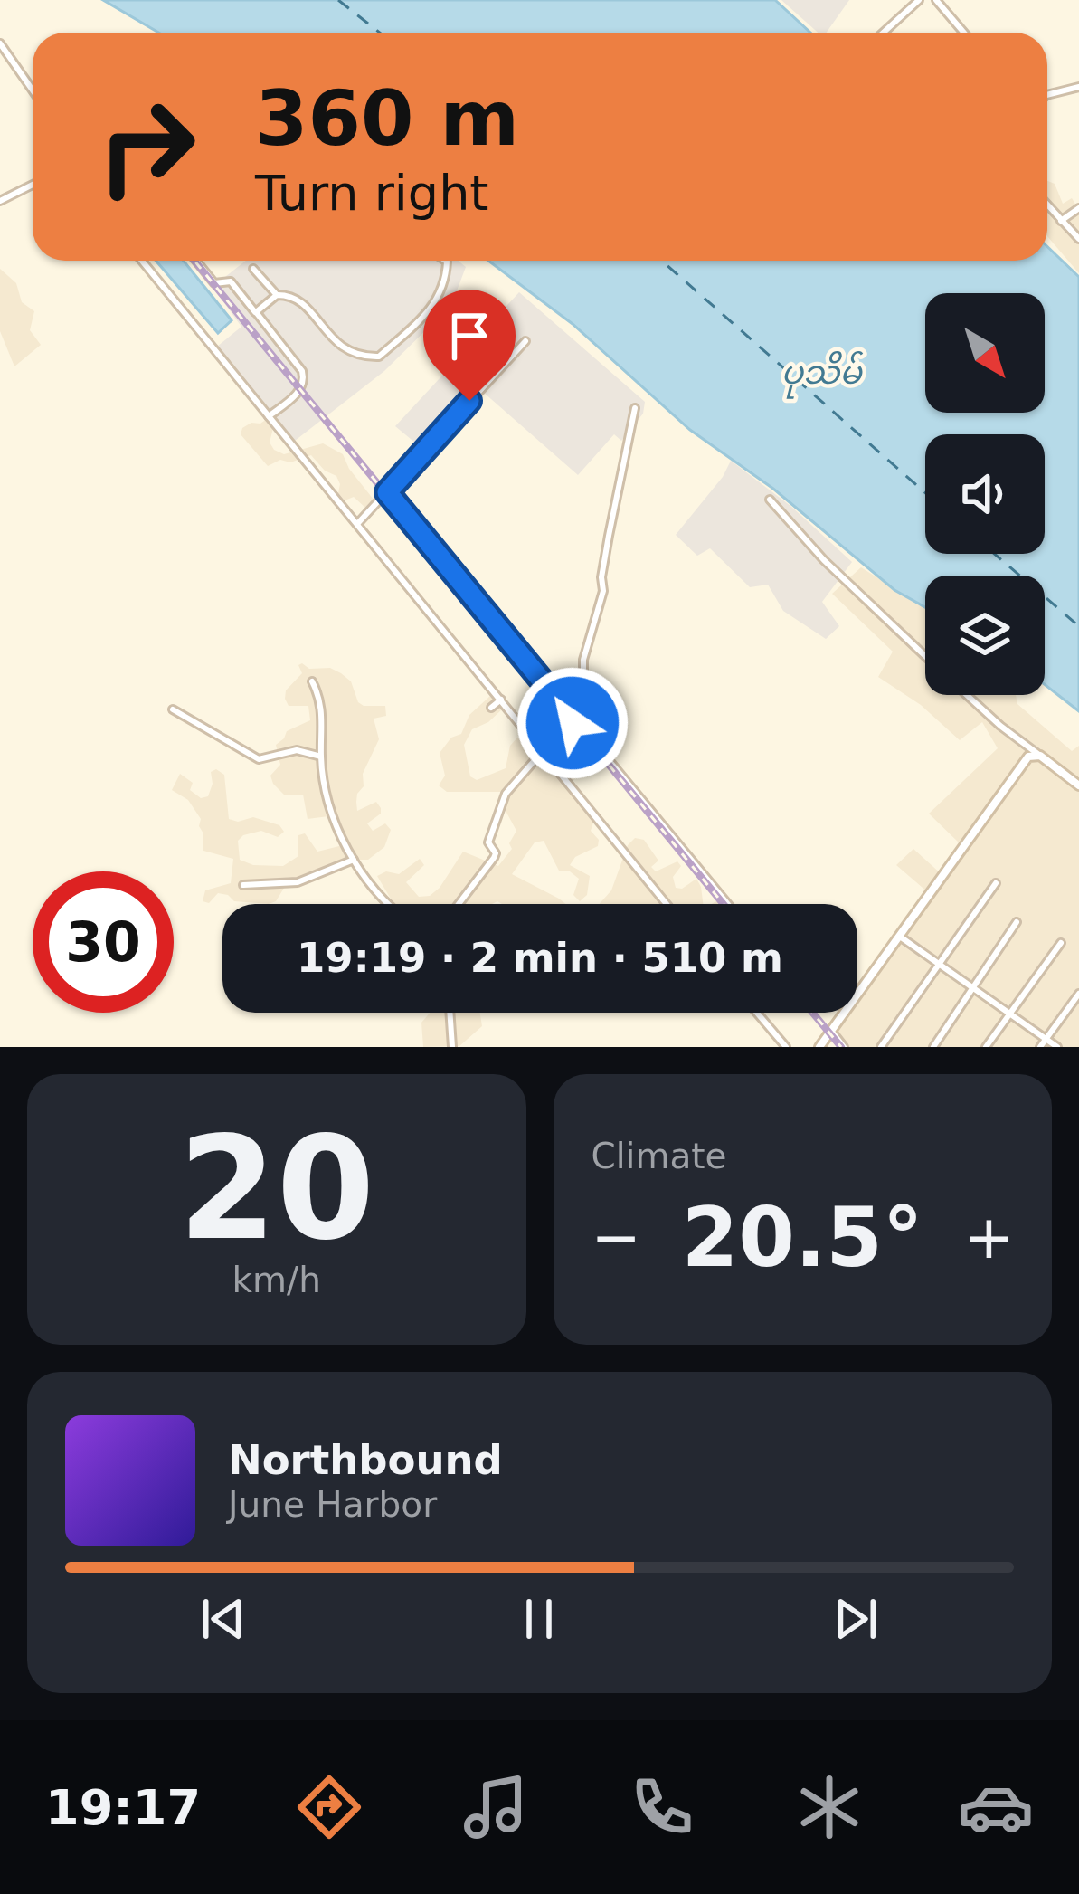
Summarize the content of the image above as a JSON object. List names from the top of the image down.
{
  "water": ["ပုသိမ်"],
  "north": "bottom right",
  "page": {
    "turn": ["360 m", "Turn right"],
    "limit": "30",
    "trip": "19:19 · 2 min · 510 m",
    "tile": [
      ["20", "km/h"],
      "Climate"
    ],
    "heat": ["−", "20.5°", "+"],
    "song": ["Northbound", "June Harbor"],
    "tabs": "19:17"
  }
}
